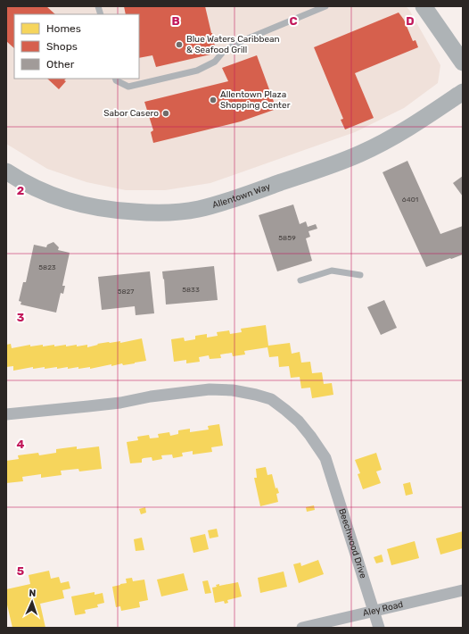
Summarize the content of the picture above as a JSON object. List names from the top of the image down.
{
  "streets": {
    "street": ["Allentown Way", "Beechwood Drive", "Aley Road"]
  },
  "crossings": [
    ["Beechwood Drive", "Aley Road"]
  ],
  "places": ["Blue Waters Caribbean & Seafood Grill", "Allentown Plaza Shopping Center", "Sabor Casero"],
  "house_numbers": [
    "6401",
    "5859",
    "5823",
    "5833",
    "5827"
  ],
  "legend": ["Homes", "Shops", "Other"],
  "north": "top",
  "grid": {
    "columns": ["B", "C", "D"],
    "rows": [
      "2",
      "3",
      "4",
      "5"
    ]
  }
}
